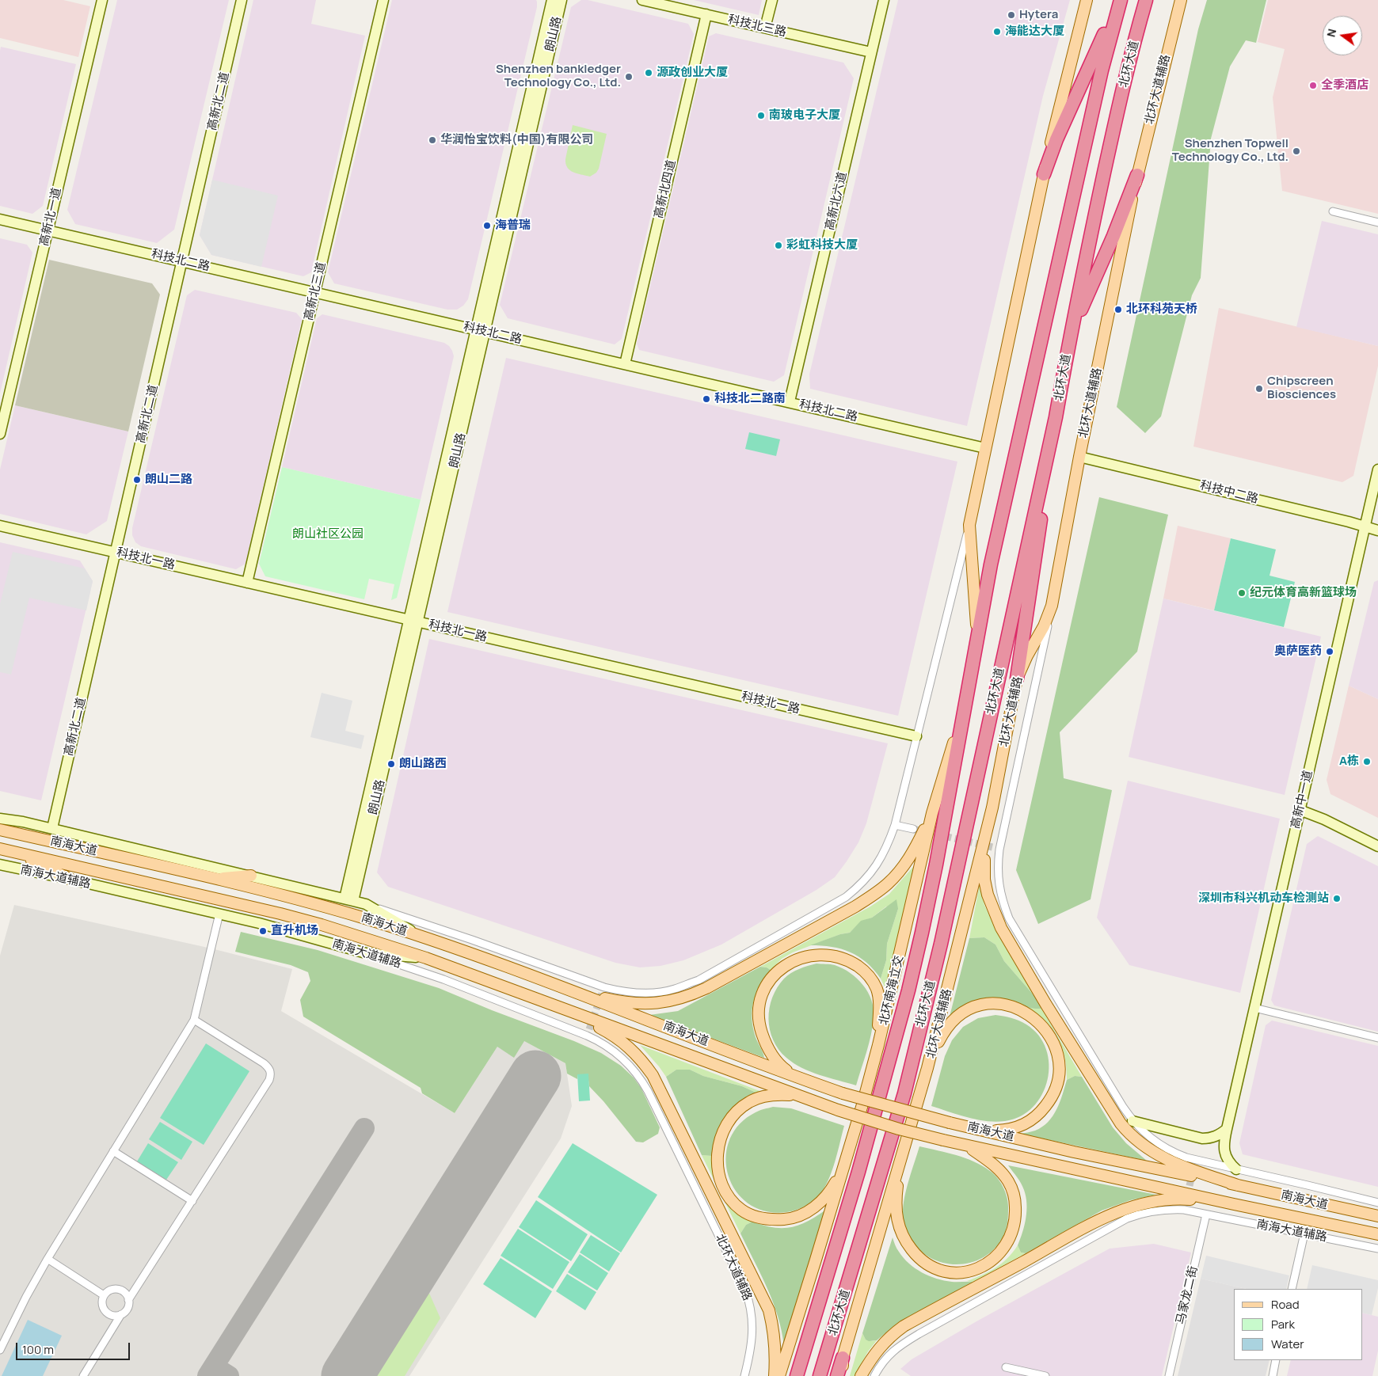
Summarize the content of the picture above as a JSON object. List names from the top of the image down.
{
  "streets": {
    "highway": ["北环大道"],
    "main road": ["北环大道辅路", "南海大道", "北环南海立交"],
    "street": [
      "科技北三路",
      "朗山路",
      "高新北二道",
      "高新北四道",
      "高新北六道",
      "高新北一道",
      "科技北二路",
      "高新北三道",
      "科技中二路",
      "科技北一路",
      "高新中一道",
      "南海大道辅路",
      "马家龙二街"
    ]
  },
  "crossings": [
    ["科技北三路", "高新北四道"],
    ["科技北三路", "高新北六道"],
    ["朗山路", "科技北二路"],
    ["朗山路", "科技北一路"],
    ["北环大道辅路", "科技中二路"],
    ["北环大道辅路", "南海大道辅路"],
    ["高新北二道", "科技北二路"],
    ["高新北二道", "科技北一路"],
    ["高新北四道", "科技北二路"],
    ["高新北六道", "科技北二路"],
    ["高新北一道", "科技北二路"],
    ["科技北二路", "高新北三道"],
    ["高新北三道", "科技北一路"],
    ["科技中二路", "高新中一道"],
    ["南海大道", "南海大道辅路"],
    ["南海大道辅路", "马家龙二街"]
  ],
  "parks": ["朗山社区公园"],
  "places": [
    "Hytera",
    "海能达大厦",
    "源政创业大厦",
    "Shenzhen bankledger Technology Co., Ltd.",
    "全季酒店",
    "南玻电子大厦",
    "华润怡宝饮料(中国)有限公司",
    "Shenzhen Topwell Technology Co., Ltd.",
    "海普瑞",
    "彩虹科技大厦",
    "北环科苑天桥",
    "Chipscreen Biosciences",
    "科技北二路南",
    "朗山二路",
    "纪元体育高新篮球场",
    "奥萨医药",
    "A栋",
    "朗山路西",
    "深圳市科兴机动车检测站",
    "直升机场"
  ],
  "legend": ["Road", "Park", "Water"],
  "scale_bar": "100 m",
  "north": "left"
}
